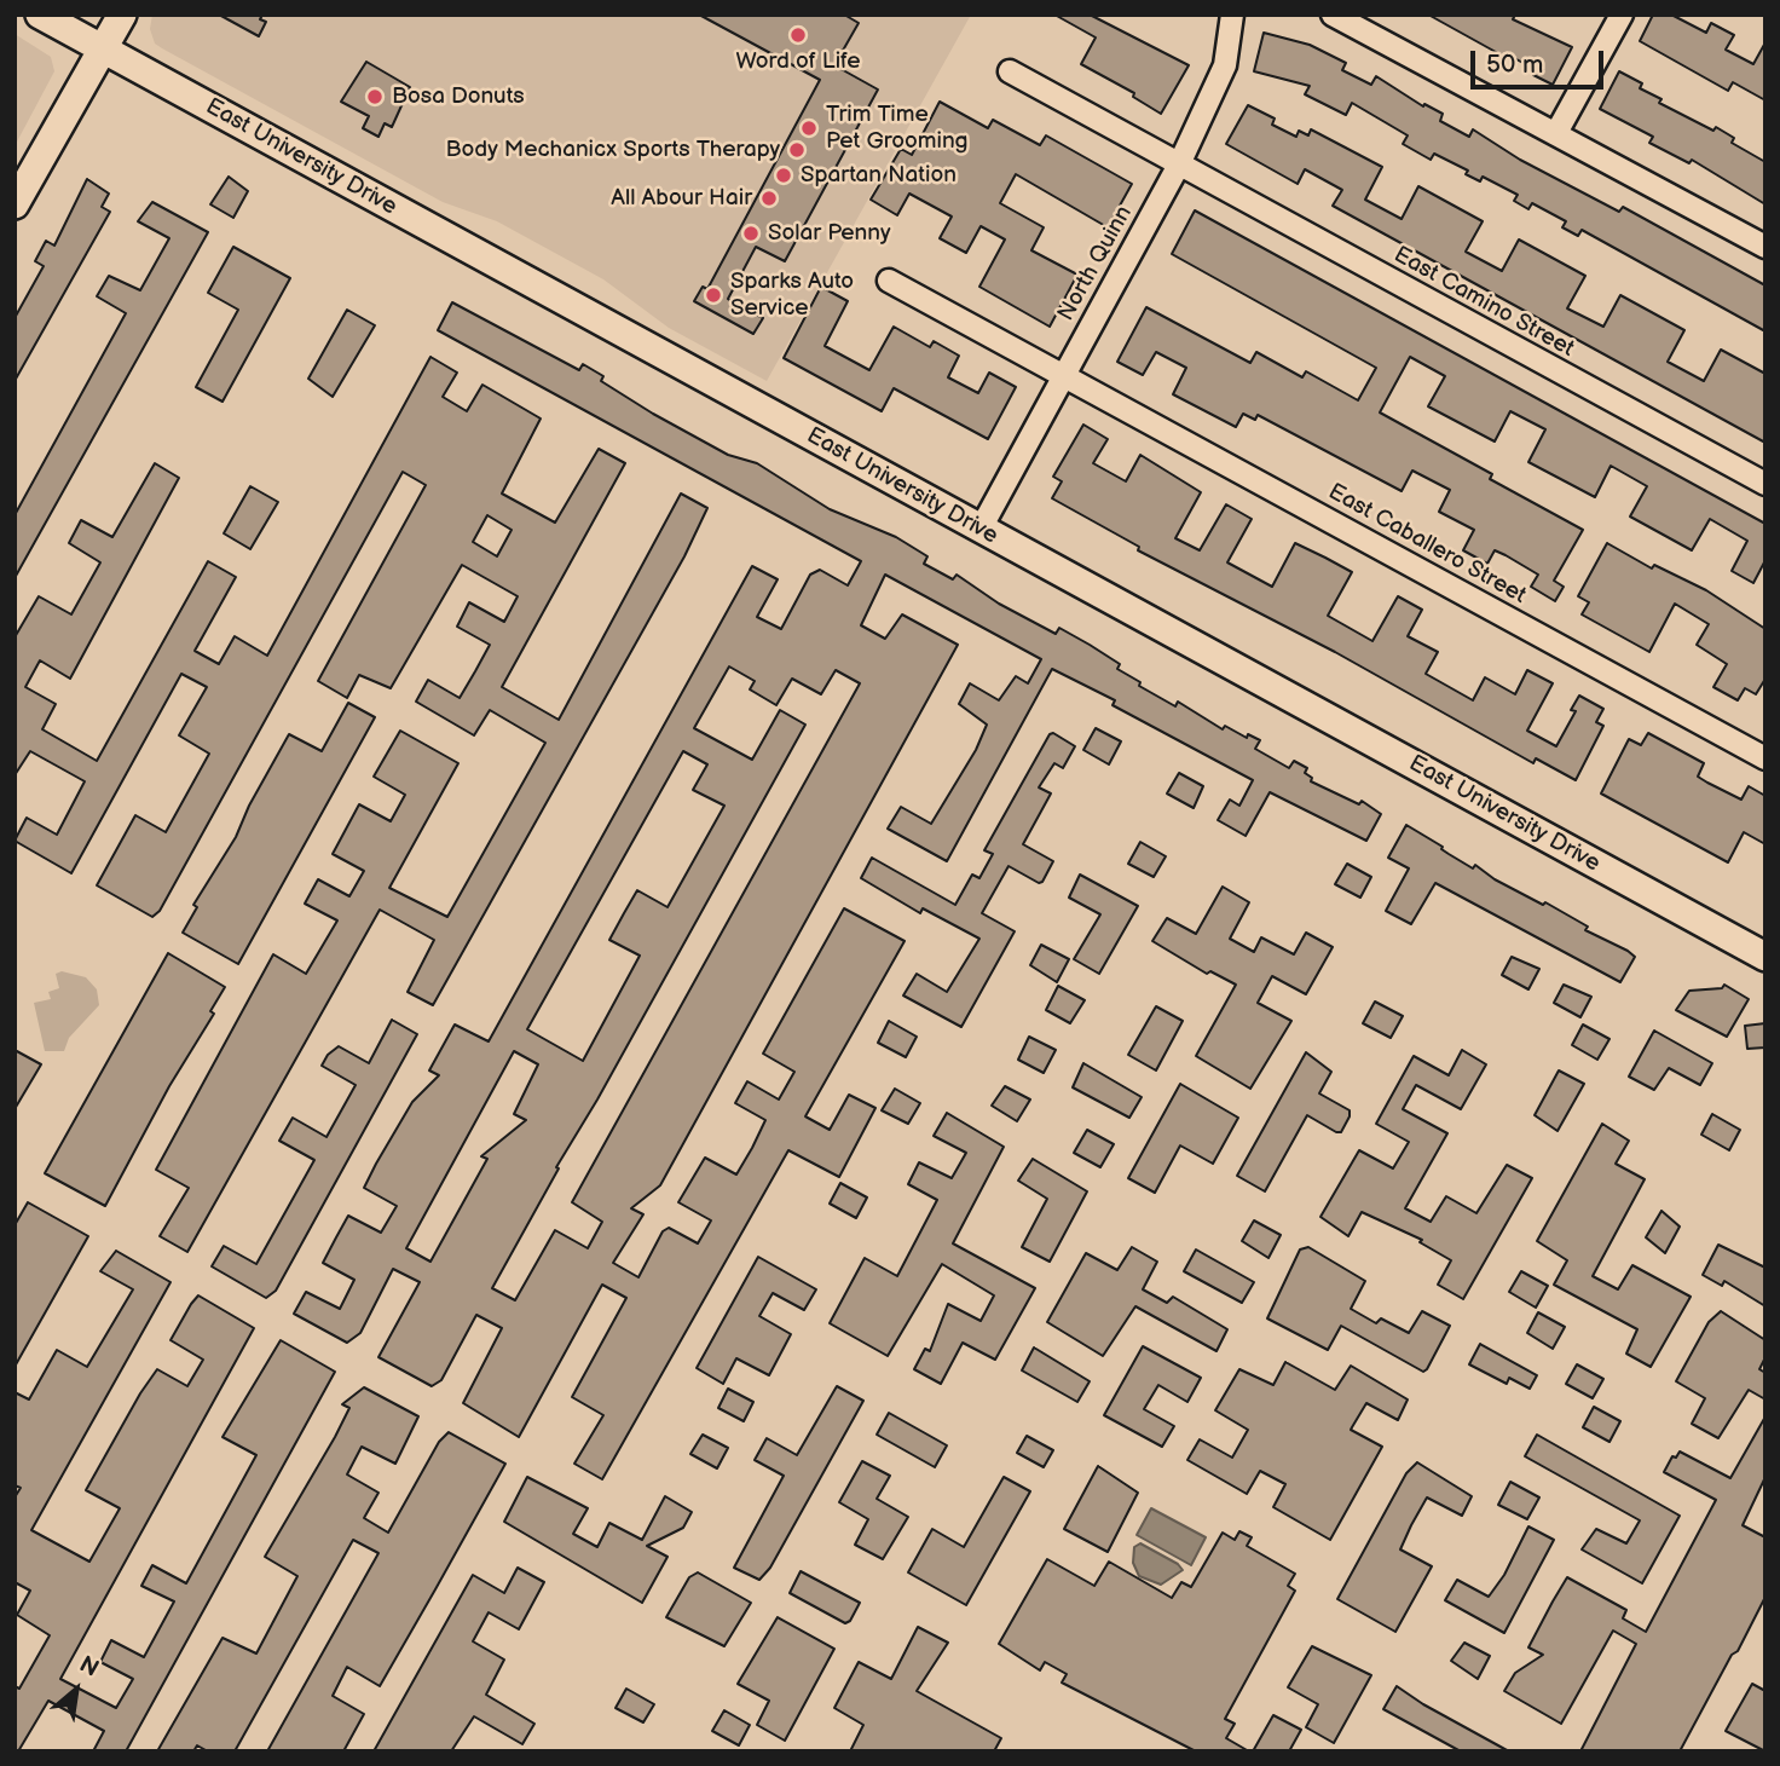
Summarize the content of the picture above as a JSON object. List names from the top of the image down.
{
  "streets": {
    "main road": ["East University Drive"],
    "street": ["North Quinn", "East Camino Street", "East Caballero Street"]
  },
  "crossings": [
    ["East University Drive", "North Quinn"],
    ["North Quinn", "East Camino Street"],
    ["North Quinn", "East Caballero Street"]
  ],
  "places": [
    "Word of Life",
    "Bosa Donuts",
    "Trim Time Pet Grooming",
    "Body Mechanicx Sports Therapy",
    "Spartan Nation",
    "All Abour Hair",
    "Solar Penny",
    "Sparks Auto Service"
  ],
  "scale_bar": "50 m",
  "north": "top right"
}
